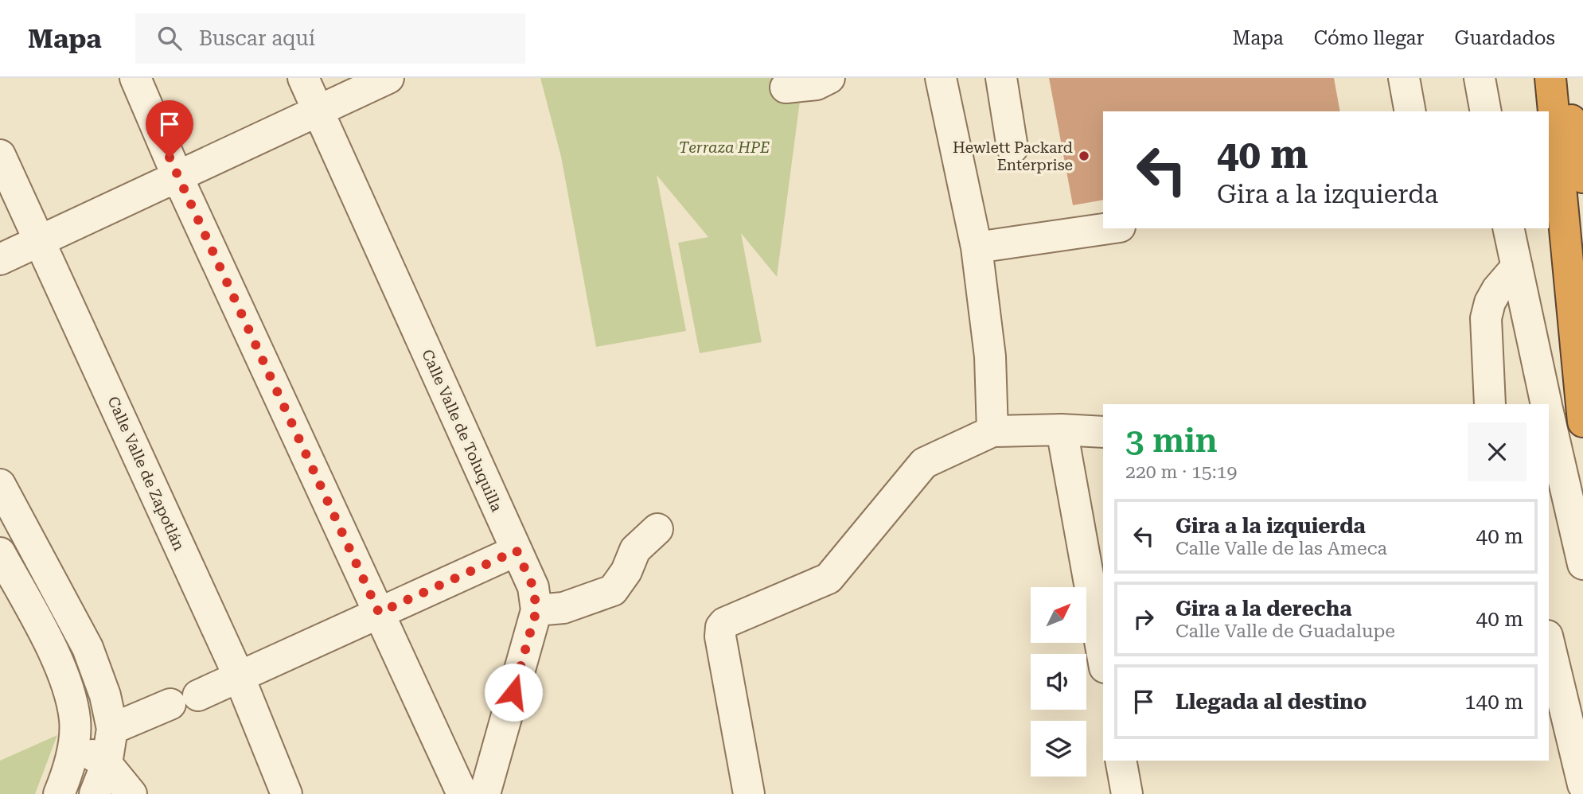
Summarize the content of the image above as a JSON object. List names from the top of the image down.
{
  "streets": {
    "street": ["Calle Valle de Toluquilla", "Calle Valle de Zapotlán"]
  },
  "parks": ["Terraza HPE"],
  "places": ["Hewlett Packard Enterprise"],
  "north": "top right",
  "page": {
    "header": "Mapa",
    "search": "Buscar aquí",
    "nav": ["Mapa", "Cómo llegar", "Guardados"],
    "turn": ["40 m", "Gira a la izquierda"],
    "heading": ["3 min", "220 m · 15:19"],
    "list": [
      {
        "name": "Gira a la izquierda",
        "note": "Calle Valle de las Ameca",
        "value": "40 m"
      },
      {
        "name": "Gira a la derecha",
        "note": "Calle Valle de Guadalupe",
        "value": "40 m"
      },
      {
        "name": "Llegada al destino",
        "value": "140 m"
      }
    ]
  }
}
